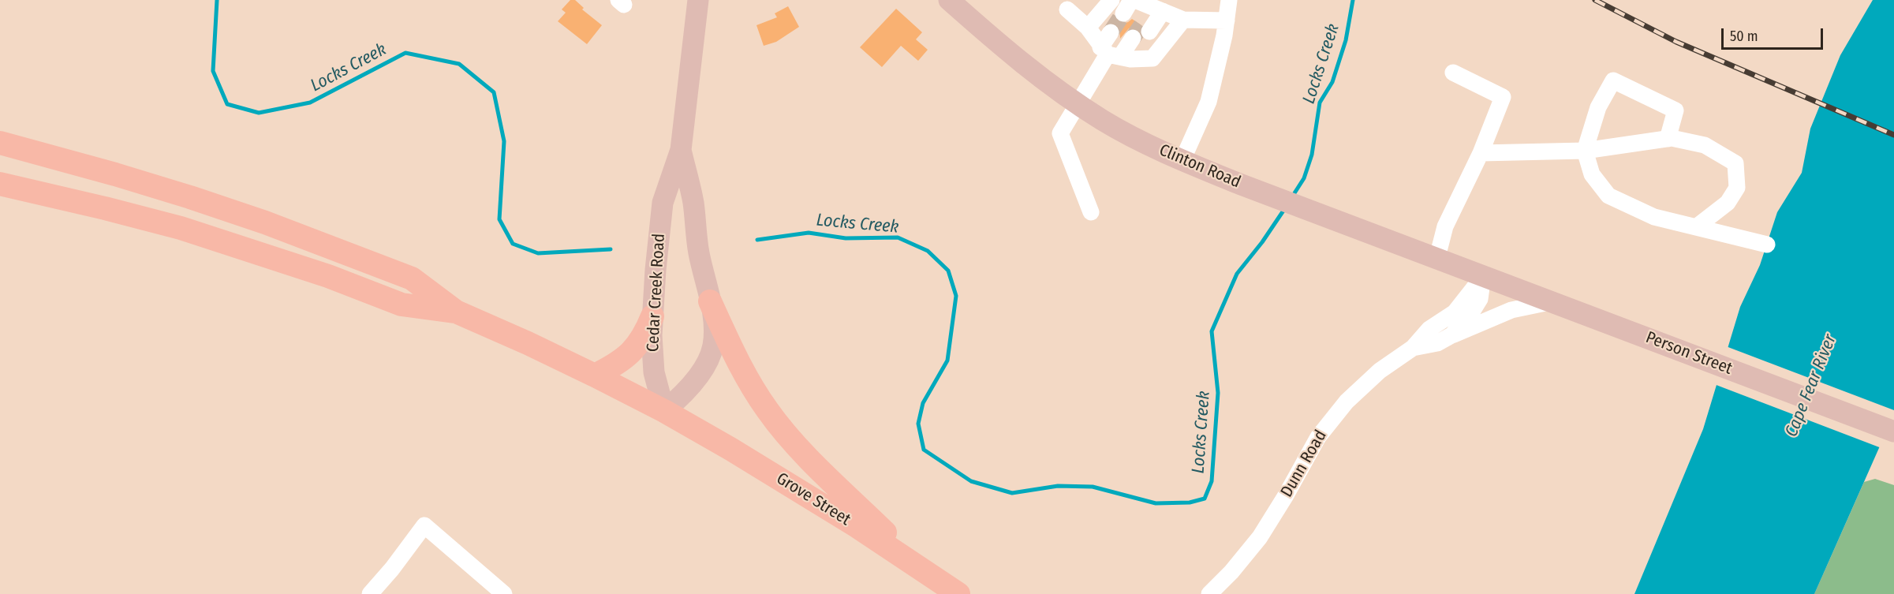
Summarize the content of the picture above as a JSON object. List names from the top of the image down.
{
  "streets": {
    "highway": ["Grove Street"],
    "main road": ["Clinton Road", "Cedar Creek Road", "Person Street"],
    "street": ["Dunn Road"]
  },
  "crossings": [
    ["Clinton Road", "Person Street"],
    ["Clinton Road", "Dunn Road"],
    ["Cedar Creek Road", "Grove Street"],
    ["Person Street", "Dunn Road"]
  ],
  "water": ["Locks Creek", "Cape Fear River"],
  "scale_bar": "50 m"
}
